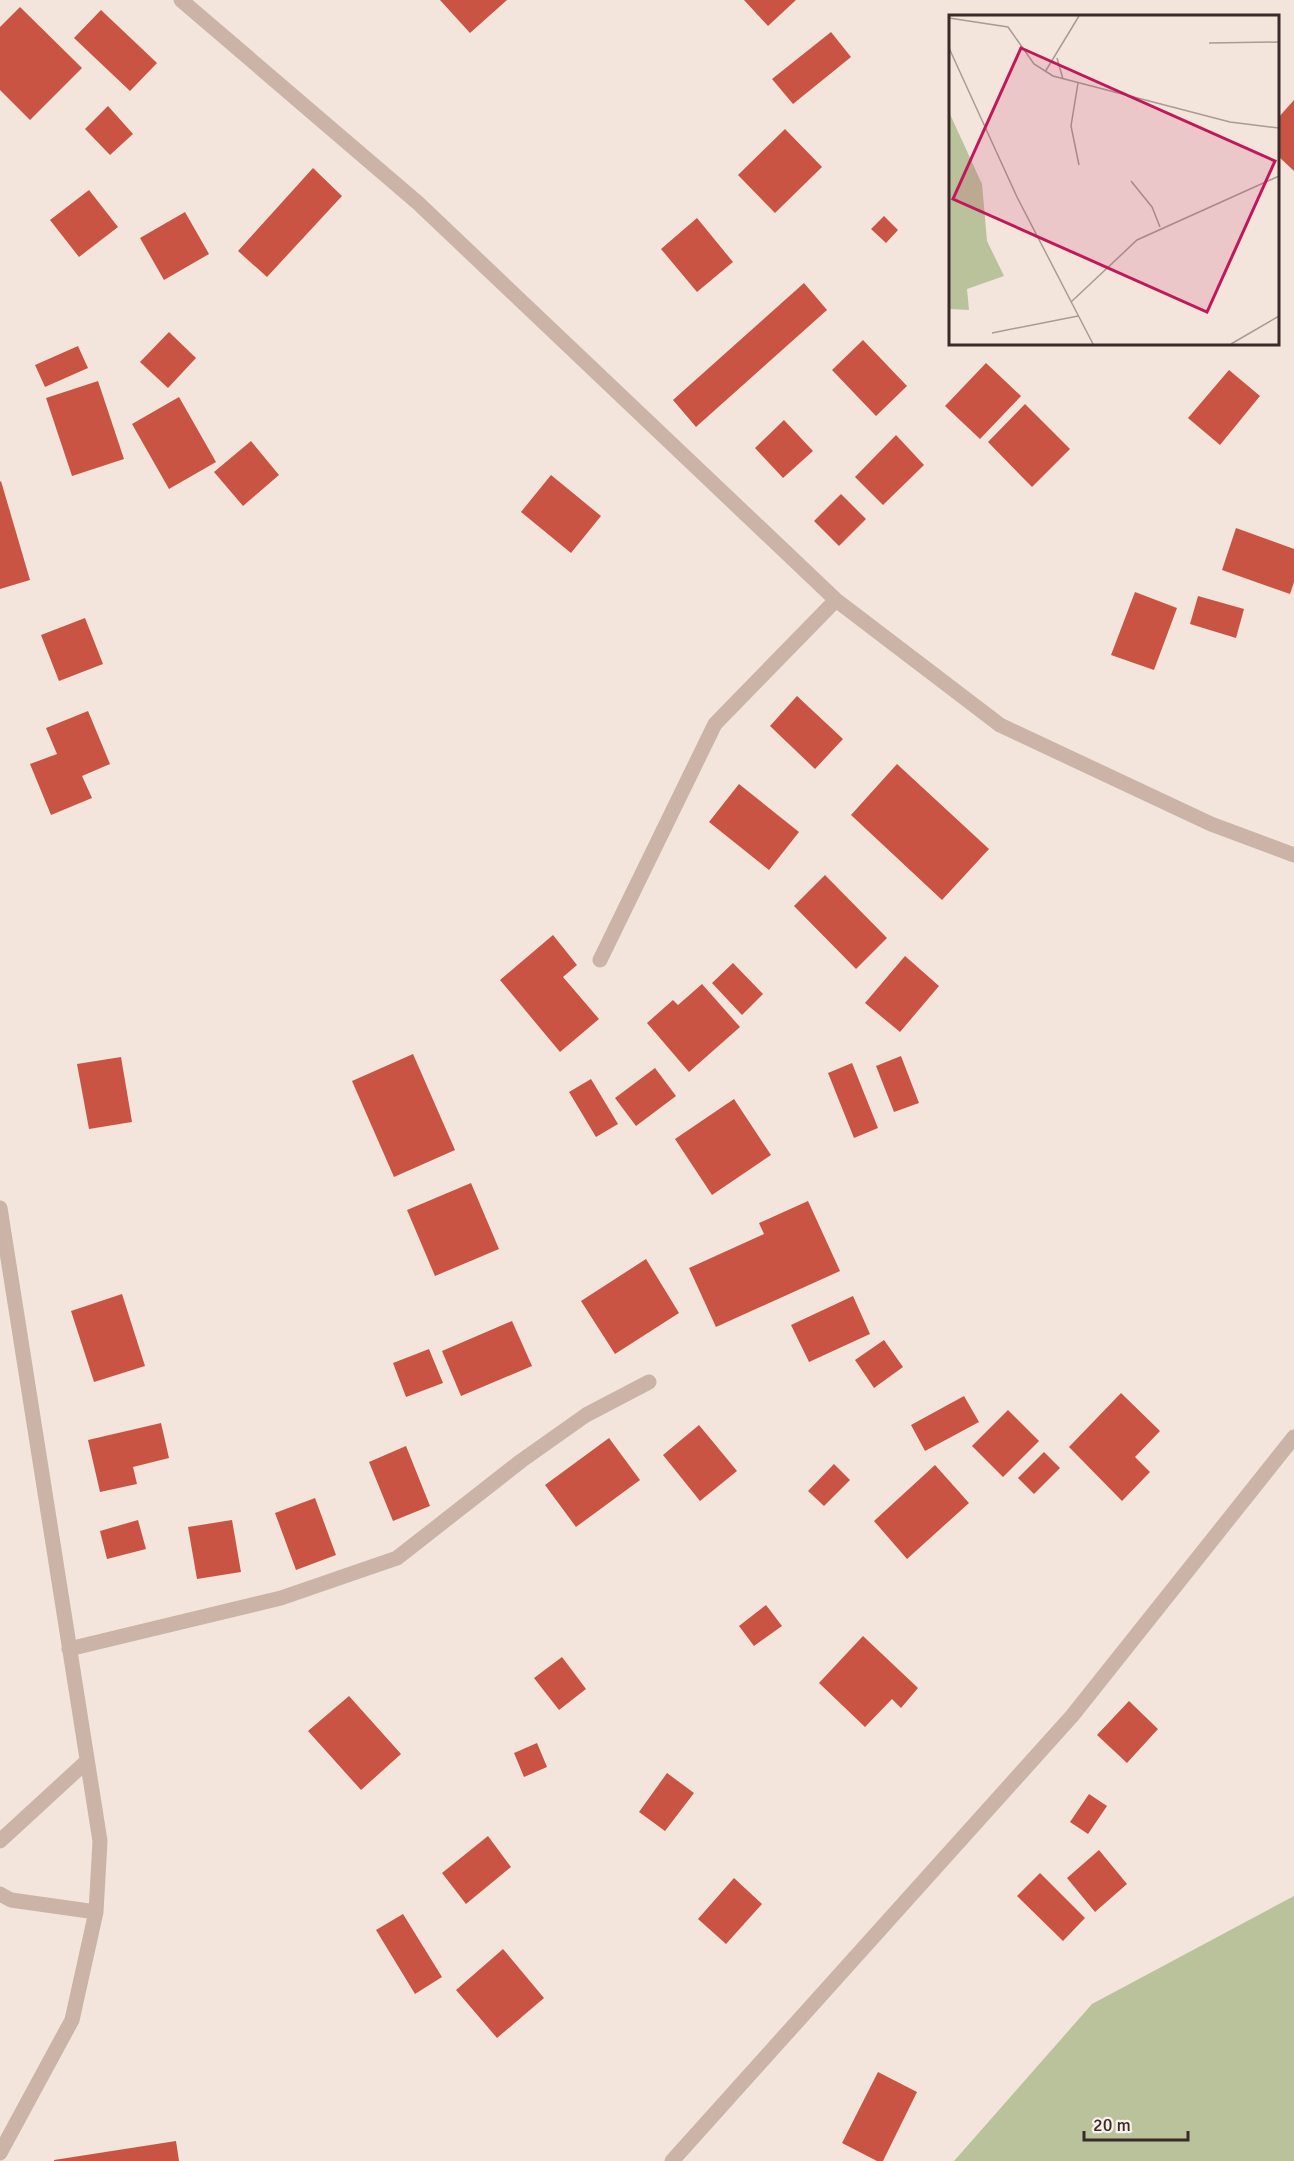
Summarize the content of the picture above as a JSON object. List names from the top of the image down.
{
  "scale_bar": "20 m"
}
